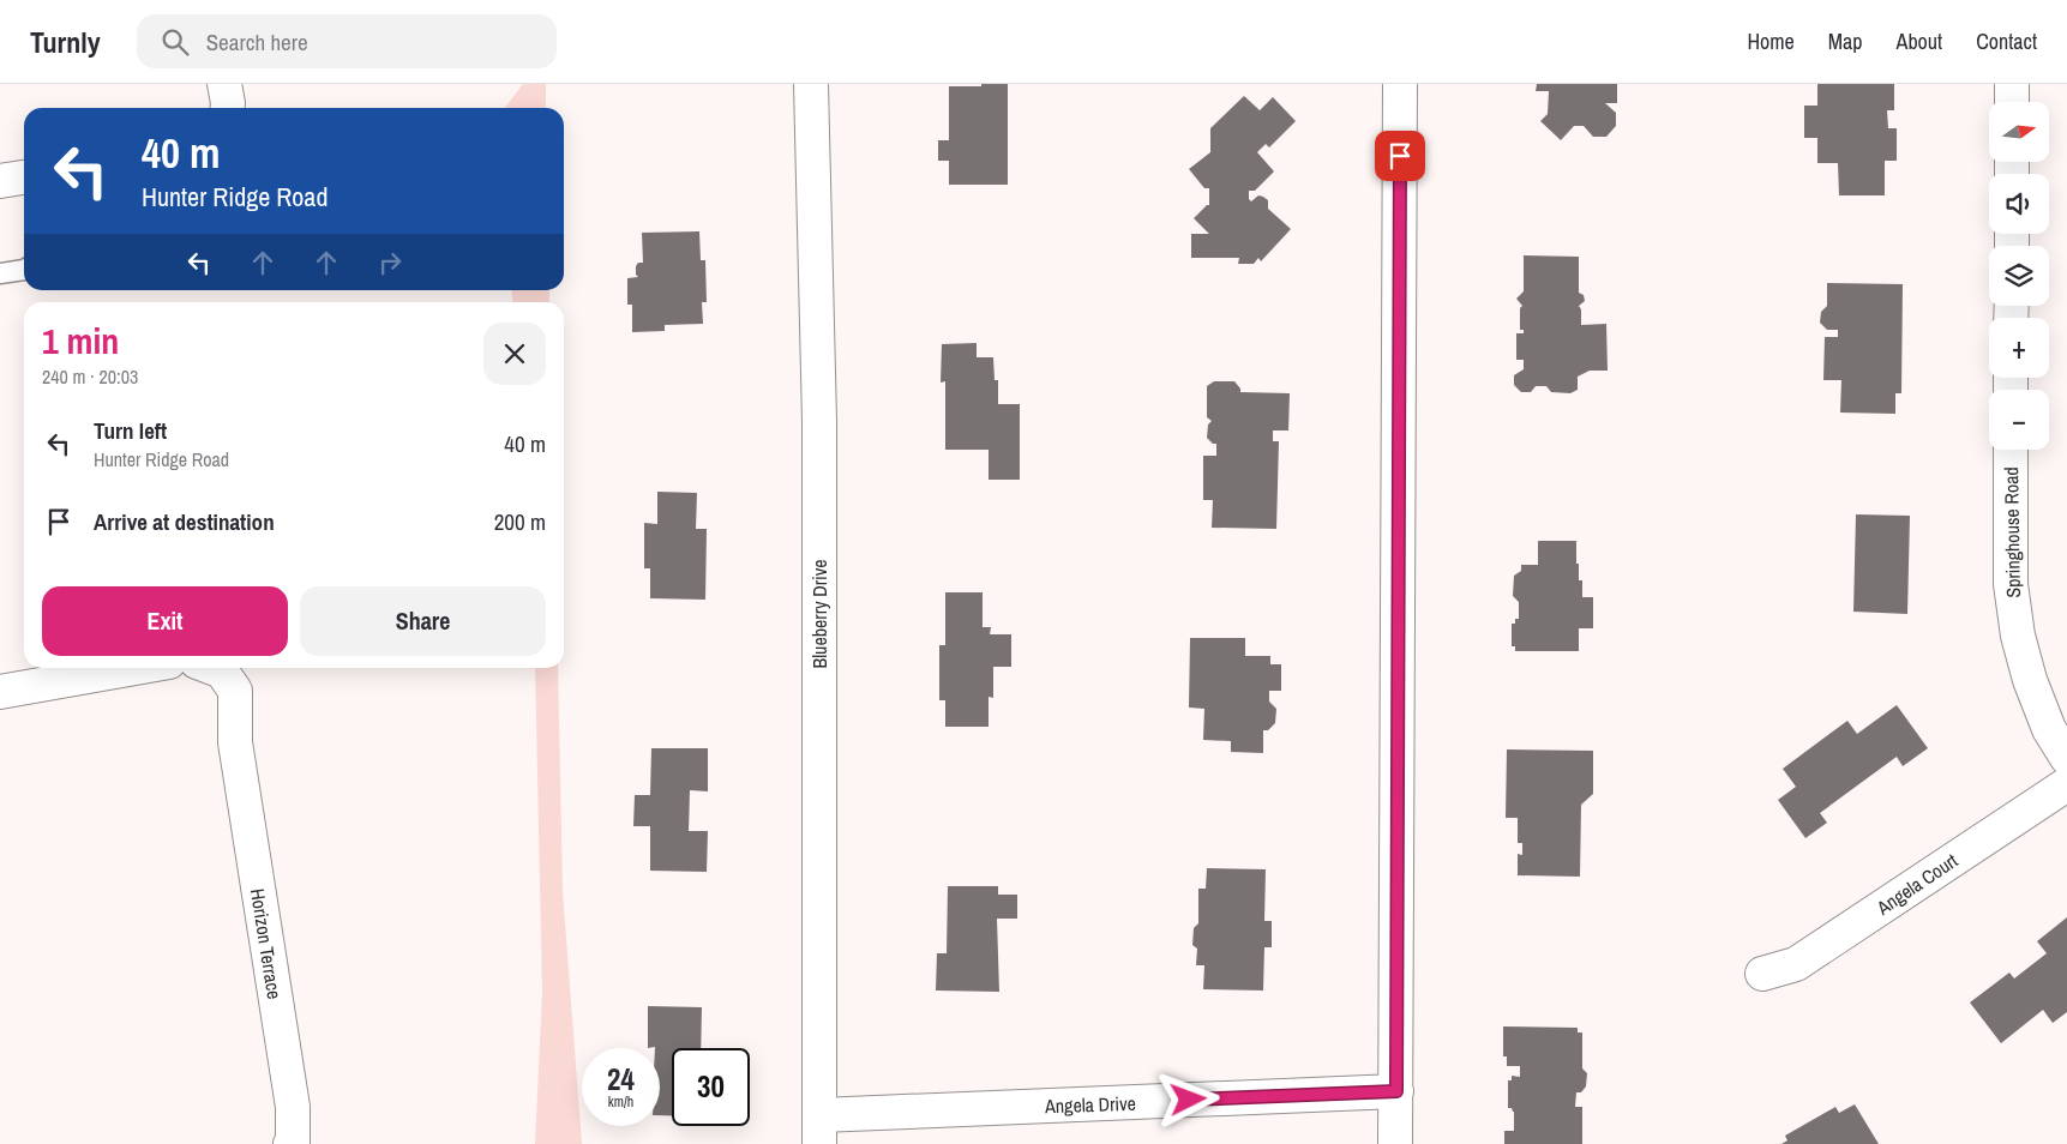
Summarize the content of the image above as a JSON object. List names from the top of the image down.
{
  "streets": {
    "street": [
      "Springhouse Road",
      "Blueberry Drive",
      "Angela Court",
      "Horizon Terrace",
      "Angela Drive"
    ]
  },
  "crossings": [
    ["Blueberry Drive", "Angela Drive"]
  ],
  "north": "right",
  "page": {
    "header": "Turnly",
    "search": "Search here",
    "nav": [
      "Home",
      "Map",
      "About",
      "Contact"
    ],
    "map_buttons": ["+", "−"],
    "turn": ["40 m", "Hunter Ridge Road"],
    "heading": ["1 min", "240 m · 20:03"],
    "list": [
      {
        "name": "Turn left",
        "note": "Hunter Ridge Road",
        "value": "40 m"
      },
      {
        "name": "Arrive at destination",
        "value": "200 m"
      }
    ],
    "buttons": ["Exit", "Share"],
    "speed": "24 km/h",
    "limit": "30"
  }
}
